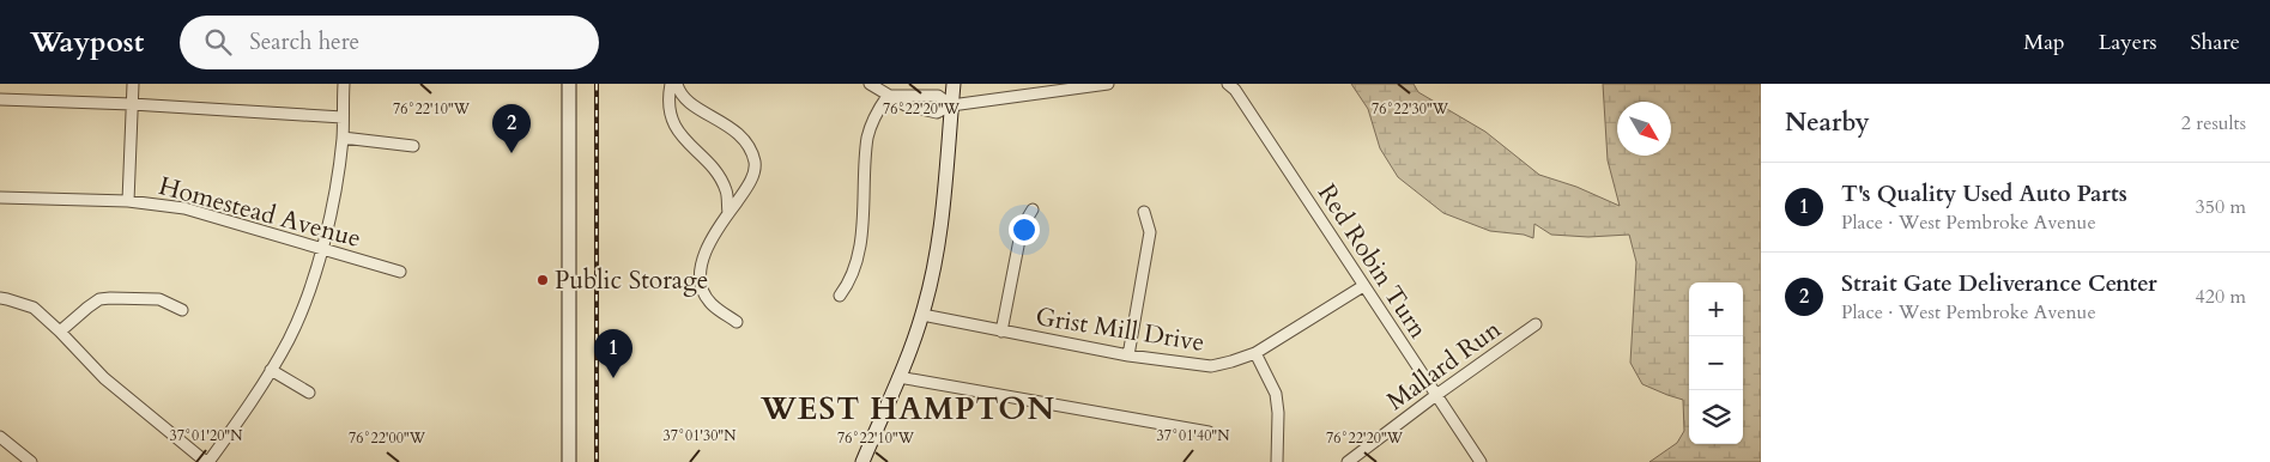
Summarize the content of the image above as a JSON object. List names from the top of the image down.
{
  "streets": {
    "street": [
      "Homestead Avenue",
      "Red Robin Turn",
      "Grist Mill Drive",
      "Mallard Run"
    ]
  },
  "crossings": [
    ["Red Robin Turn", "Grist Mill Drive"],
    ["Red Robin Turn", "Mallard Run"]
  ],
  "districts": ["WEST HAMPTON"],
  "places": ["Public Storage"],
  "north": "bottom right",
  "page": {
    "header": "Waypost",
    "search": "Search here",
    "nav": ["Map", "Layers", "Share"],
    "heading": ["Nearby", "2 results"],
    "pins": ["2", "1"],
    "list": [
      {
        "mark": "1",
        "name": "T's Quality Used Auto Parts",
        "note": "Place · West Pembroke Avenue",
        "value": "350 m"
      },
      {
        "mark": "2",
        "name": "Strait Gate Deliverance Center",
        "note": "Place · West Pembroke Avenue",
        "value": "420 m"
      }
    ],
    "map_buttons": ["+", "−"]
  },
  "coordinates": [
    "76°22'10\"W",
    "76°22'20\"W",
    "76°22'30\"W",
    "37°01'20\"N",
    "37°01'30\"N",
    "37°01'40\"N",
    "76°22'00\"W"
  ]
}
